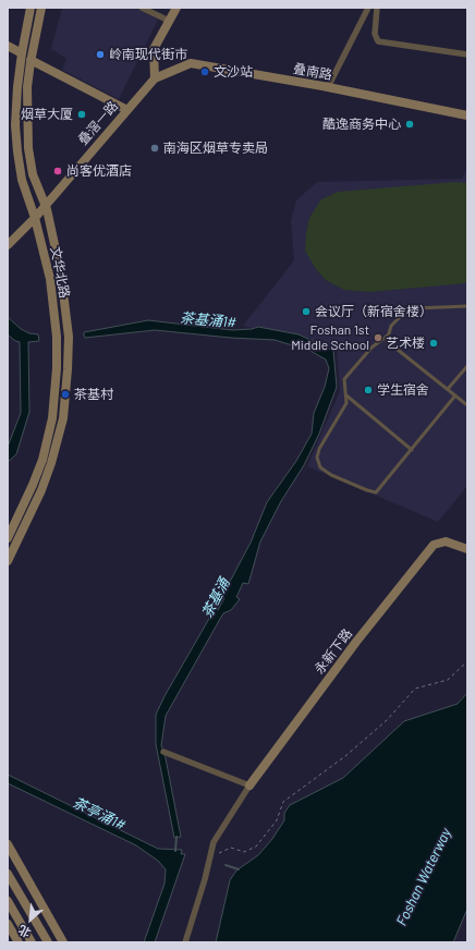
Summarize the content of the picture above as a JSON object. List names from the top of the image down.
{
  "streets": {
    "main road": [
      "叠南路",
      "叠滘一路",
      "文华北路",
      "永新下路"
    ]
  },
  "crossings": [
    ["叠南路", "叠滘一路"],
    ["叠滘一路", "文华北路"]
  ],
  "water": [
    "茶基涌1#",
    "茶基涌",
    "茶亭涌1#",
    "Foshan Waterway"
  ],
  "places": [
    "岭南现代街市",
    "文沙站",
    "烟草大厦",
    "酷逸商务中心",
    "南海区烟草专卖局",
    "尚客优酒店",
    "会议厅（新宿舍楼）",
    "Foshan 1st Middle School",
    "艺术楼",
    "学生宿舍",
    "茶基村"
  ],
  "north": "bottom left"
}
